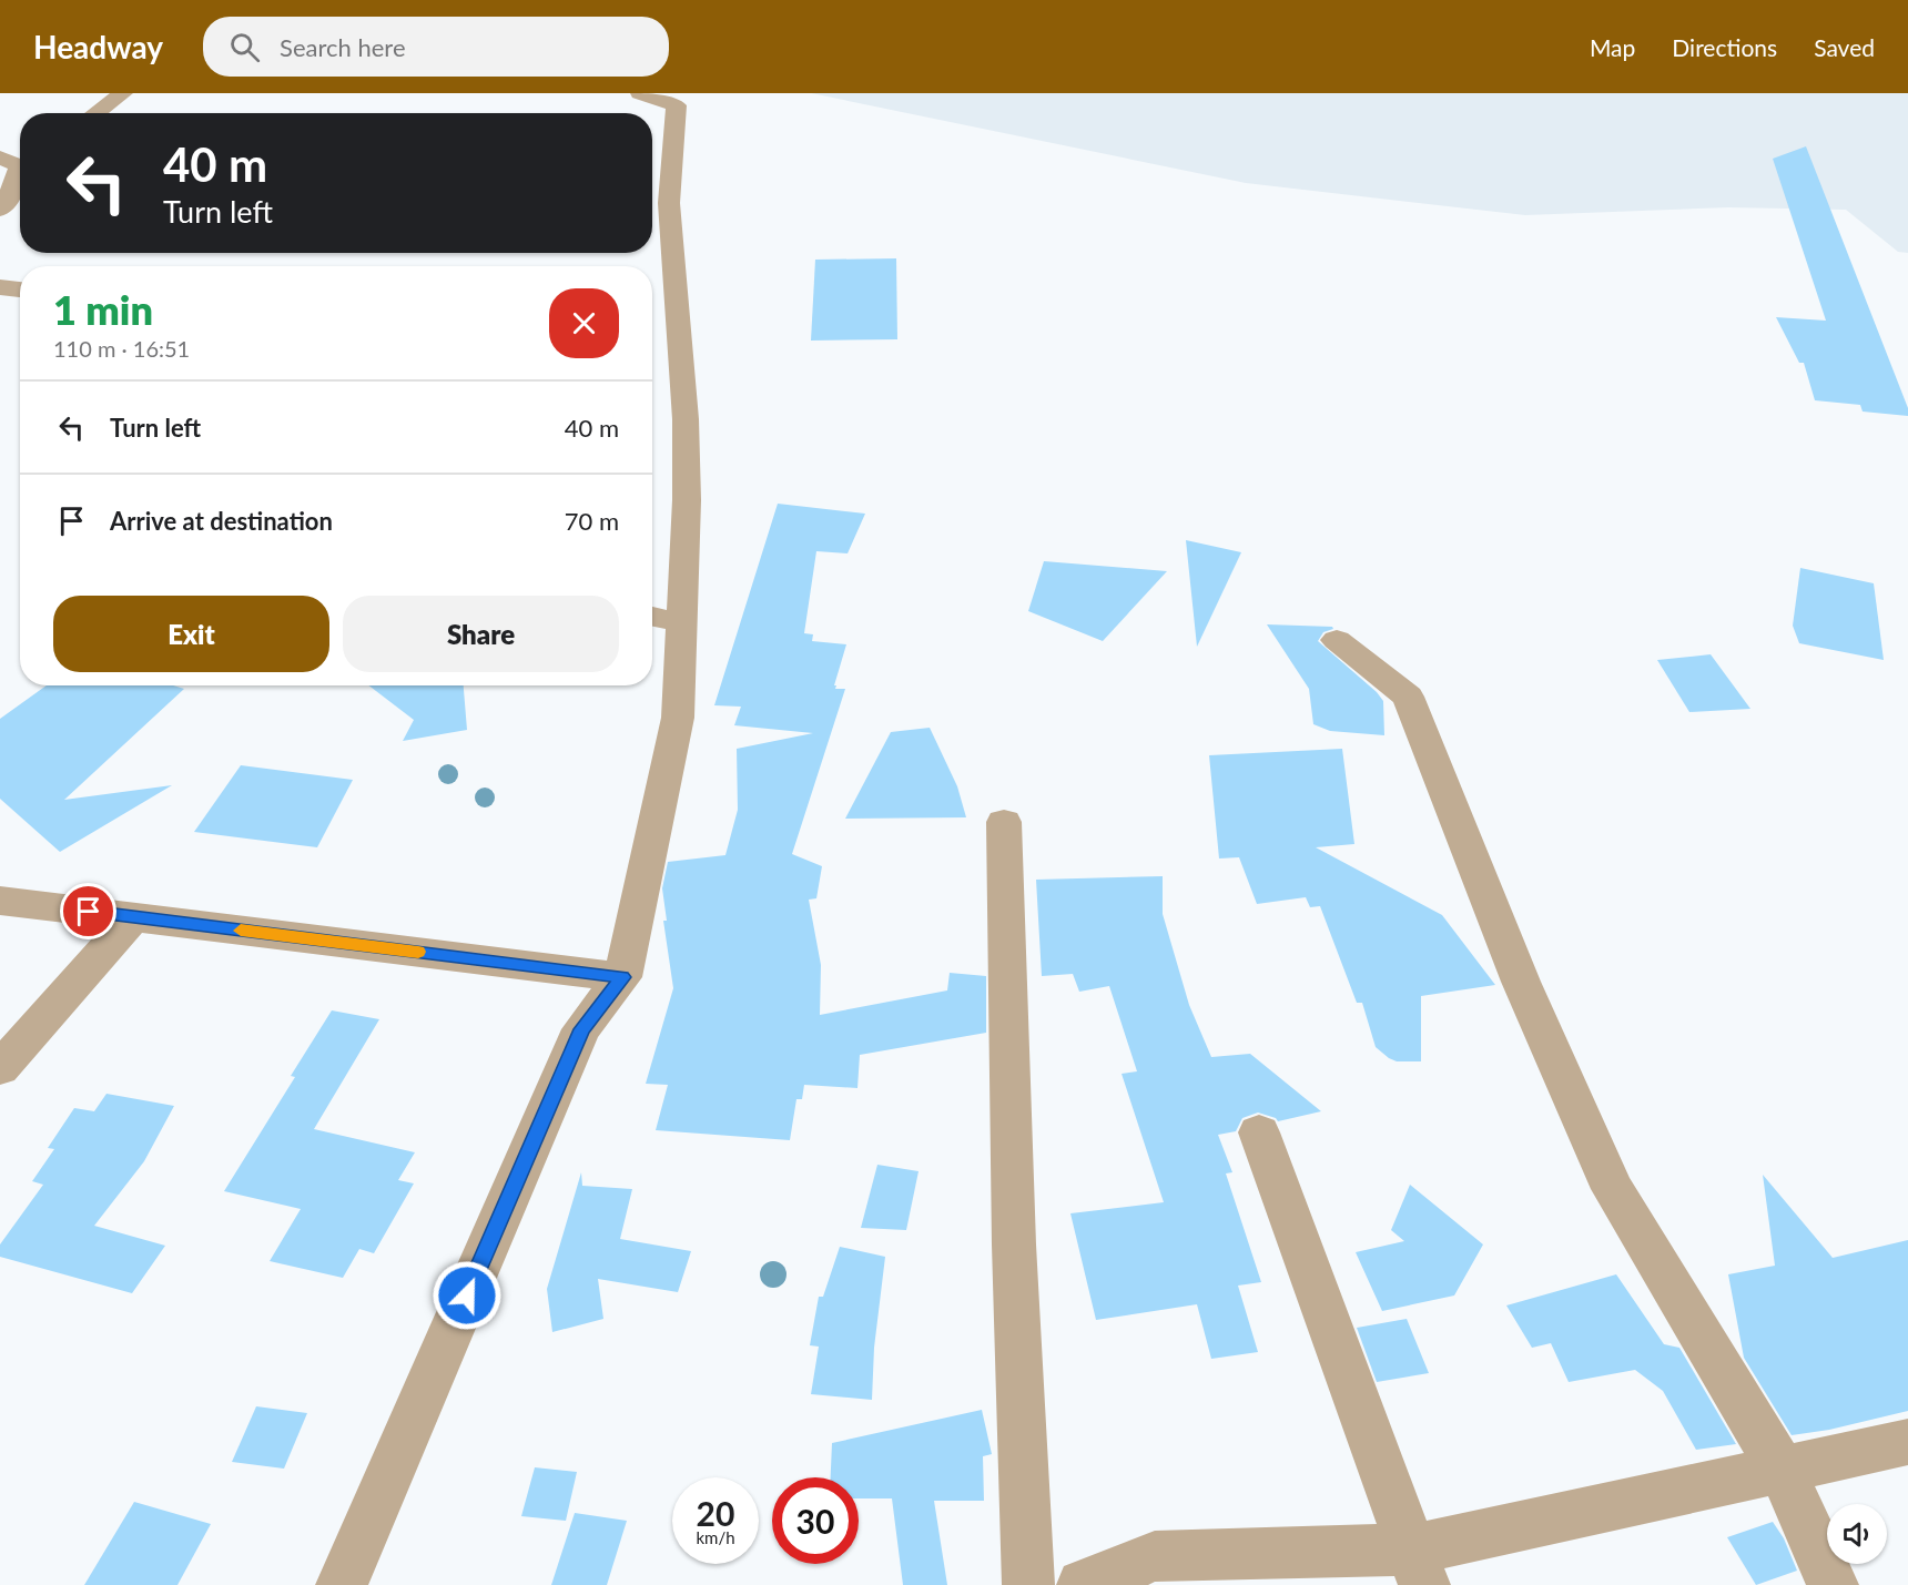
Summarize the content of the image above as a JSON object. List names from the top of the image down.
{
  "page": {
    "header": "Headway",
    "search": "Search here",
    "nav": ["Map", "Directions", "Saved"],
    "turn": ["40 m", "Turn left"],
    "heading": ["1 min", "110 m · 16:51"],
    "list": [
      {
        "name": "Turn left",
        "value": "40 m"
      },
      {
        "name": "Arrive at destination",
        "value": "70 m"
      }
    ],
    "buttons": ["Exit", "Share"],
    "speed": "20 km/h",
    "limit": "30"
  }
}
